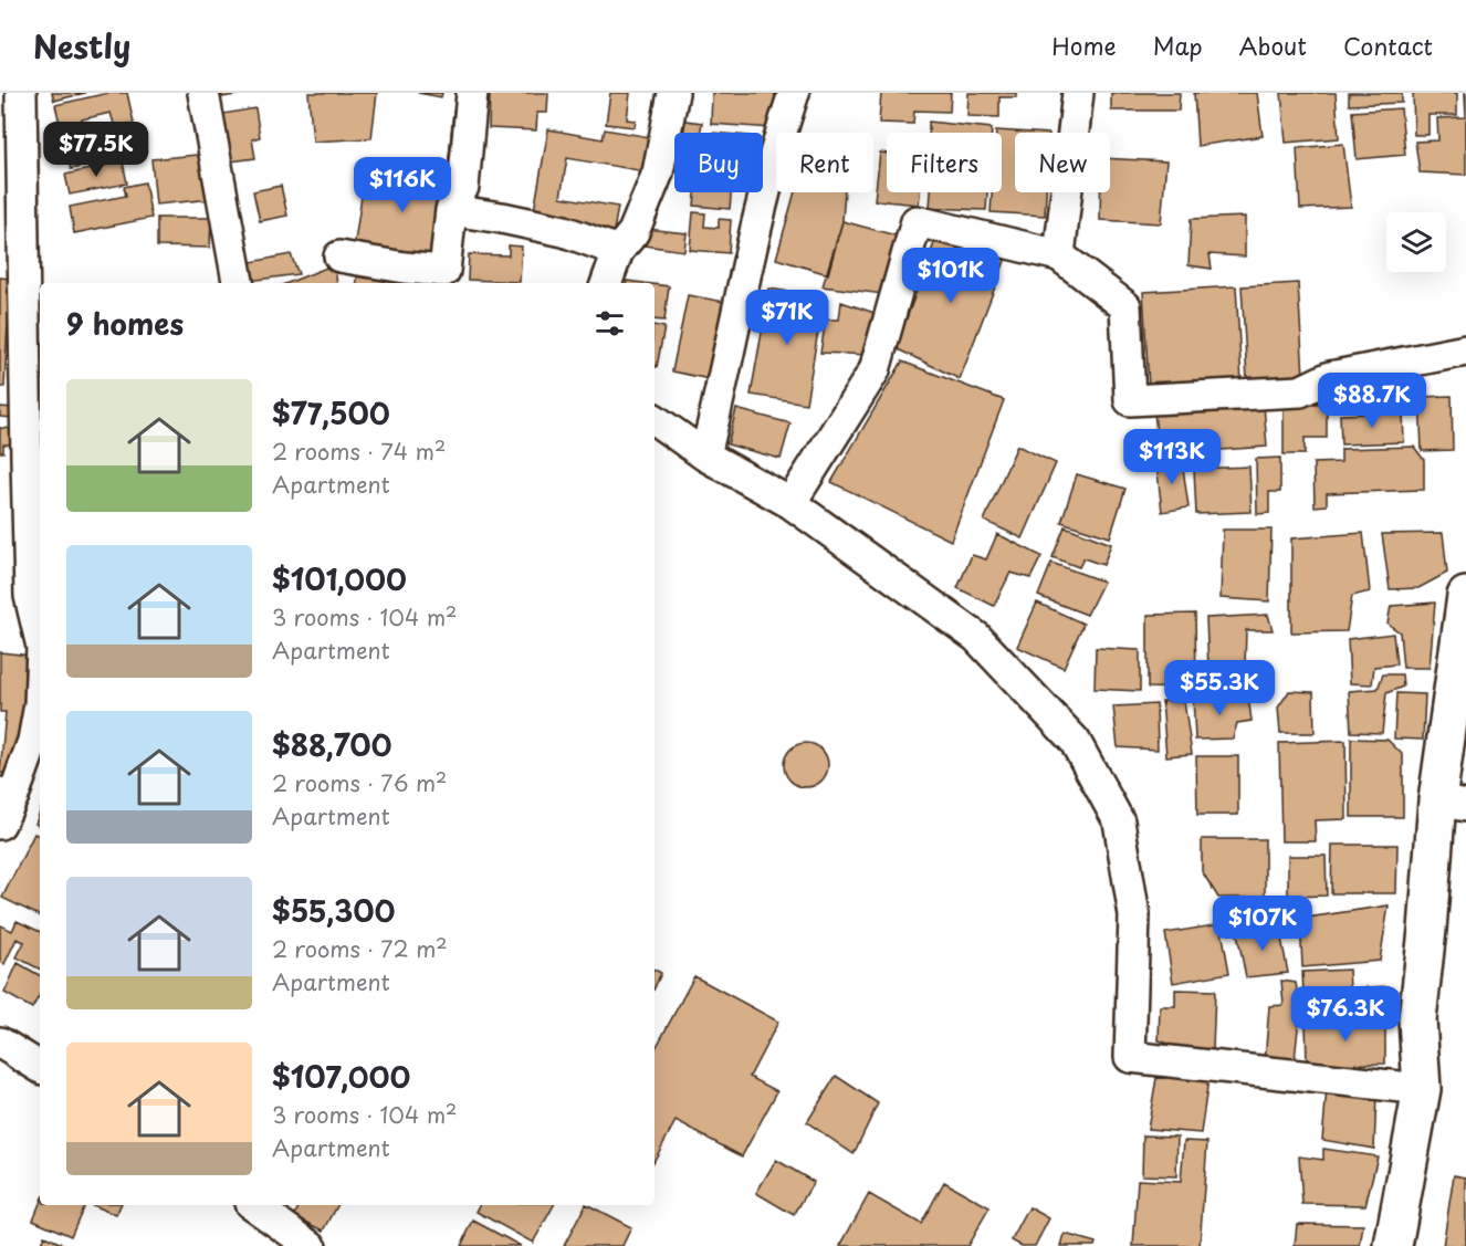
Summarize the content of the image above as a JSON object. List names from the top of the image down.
{
  "page": {
    "header": "Nestly",
    "nav": [
      "Home",
      "Map",
      "About",
      "Contact"
    ],
    "price": [
      "$77.5K",
      "$116K",
      "$101K",
      "$71K",
      "$88.7K",
      "$113K",
      "$55.3K",
      "$107K",
      "$76.3K"
    ],
    "chip": [
      "Buy",
      "Rent",
      "Filters",
      "New"
    ],
    "heading": "9 homes",
    "list": [
      {
        "name": "$77,500",
        "note": "2 rooms · 74 m² · Apartment"
      },
      {
        "name": "$101,000",
        "note": "3 rooms · 104 m² · Apartment"
      },
      {
        "name": "$88,700",
        "note": "2 rooms · 76 m² · Apartment"
      },
      {
        "name": "$55,300",
        "note": "2 rooms · 72 m² · Apartment"
      },
      {
        "name": "$107,000",
        "note": "3 rooms · 104 m² · Apartment"
      }
    ]
  }
}
